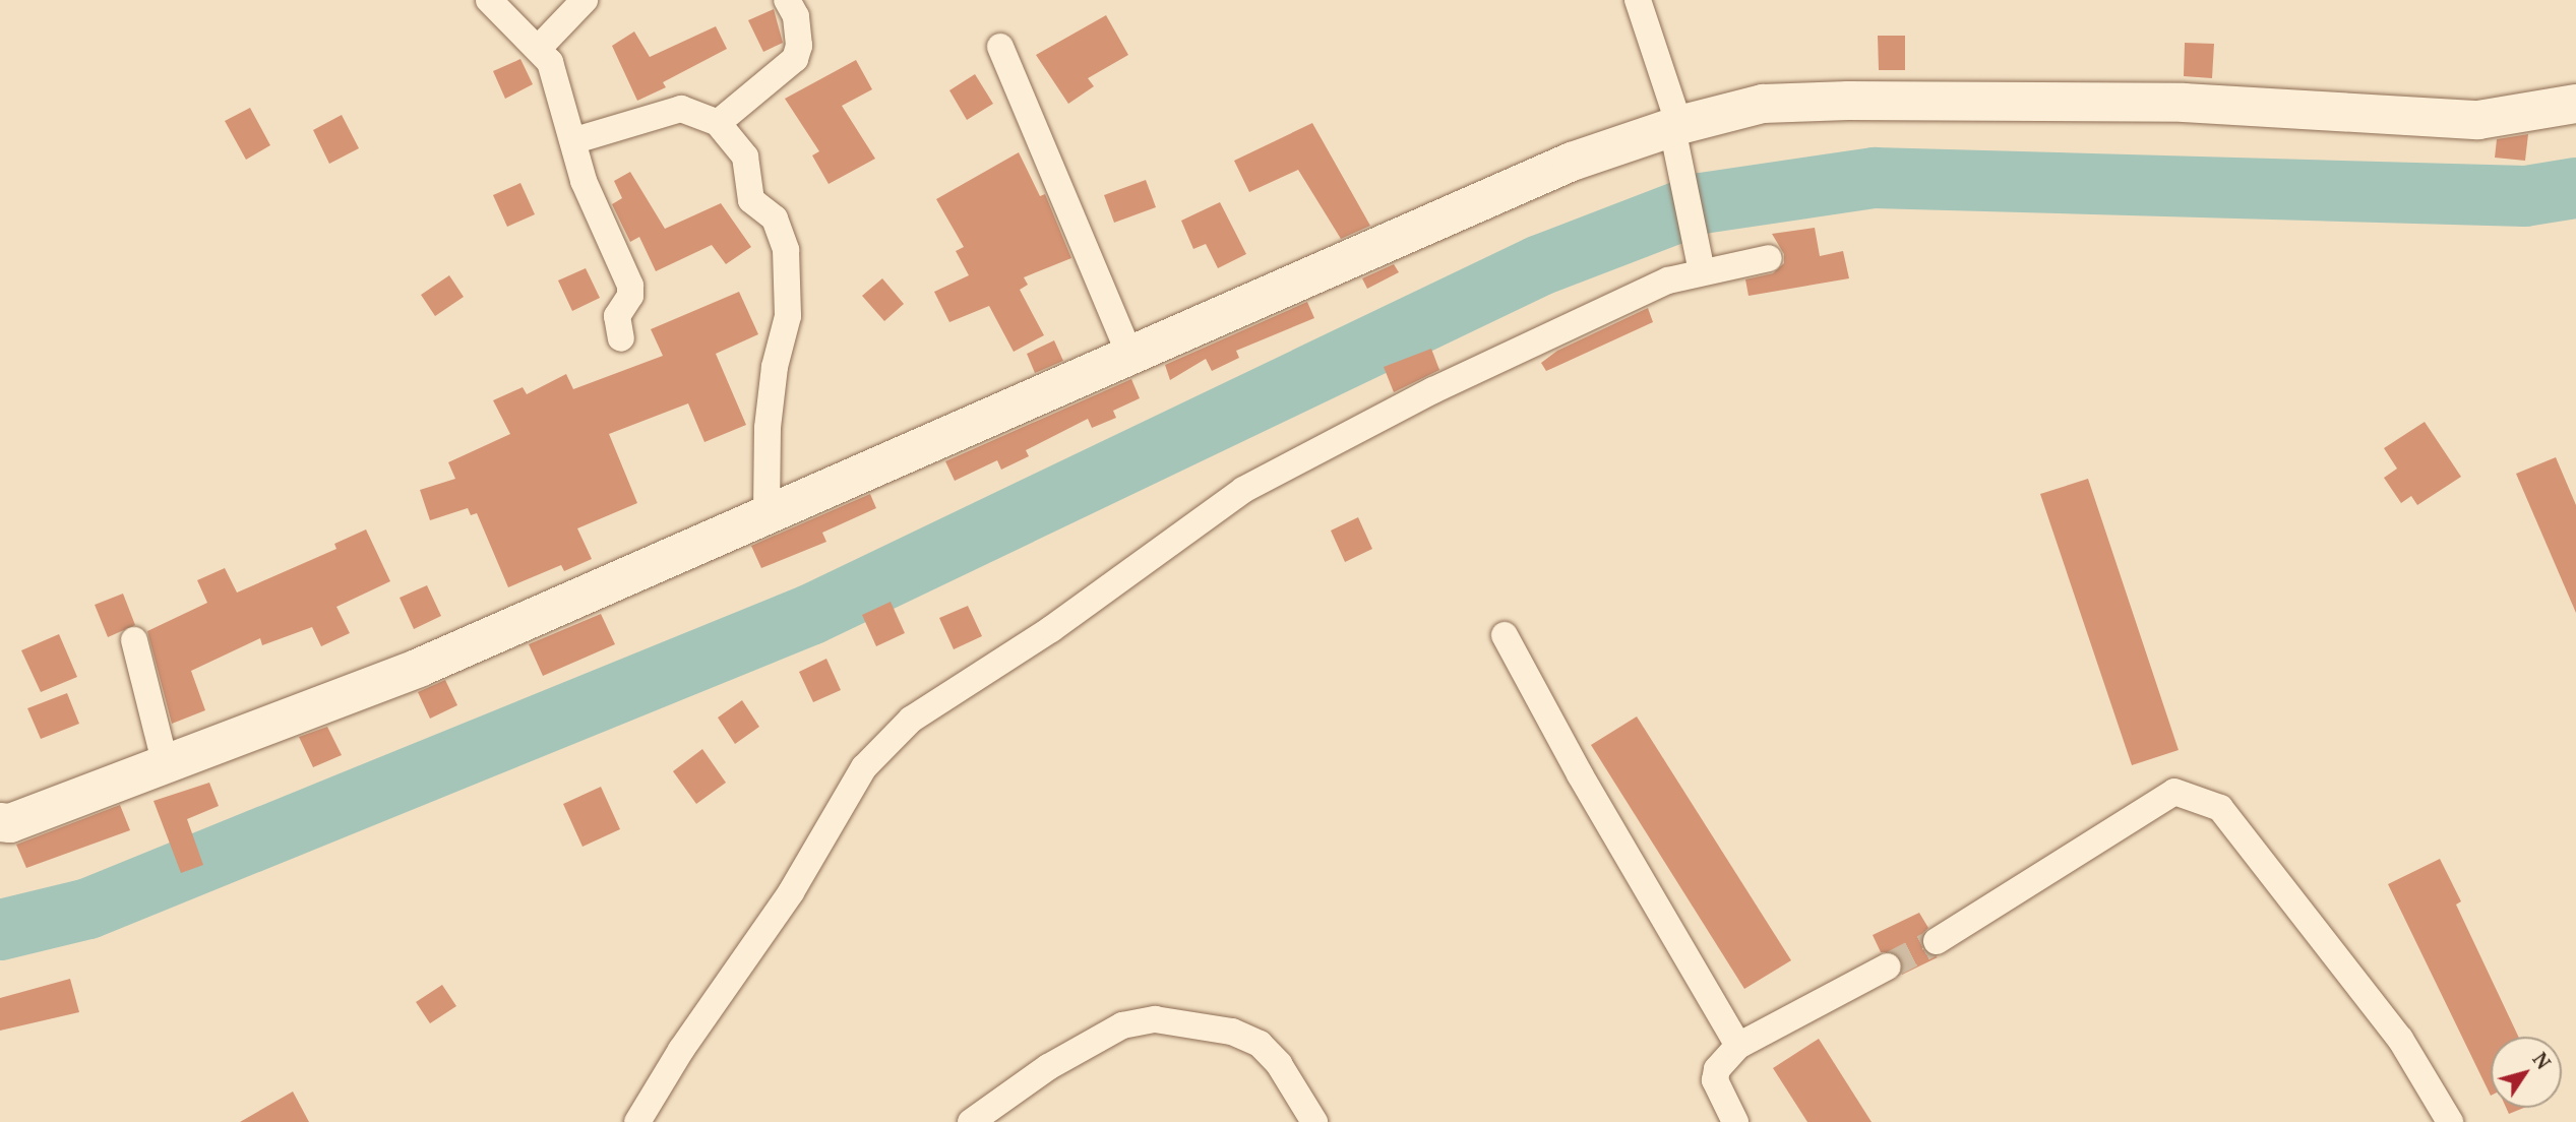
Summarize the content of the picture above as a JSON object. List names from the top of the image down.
{
  "north": "top right"
}
